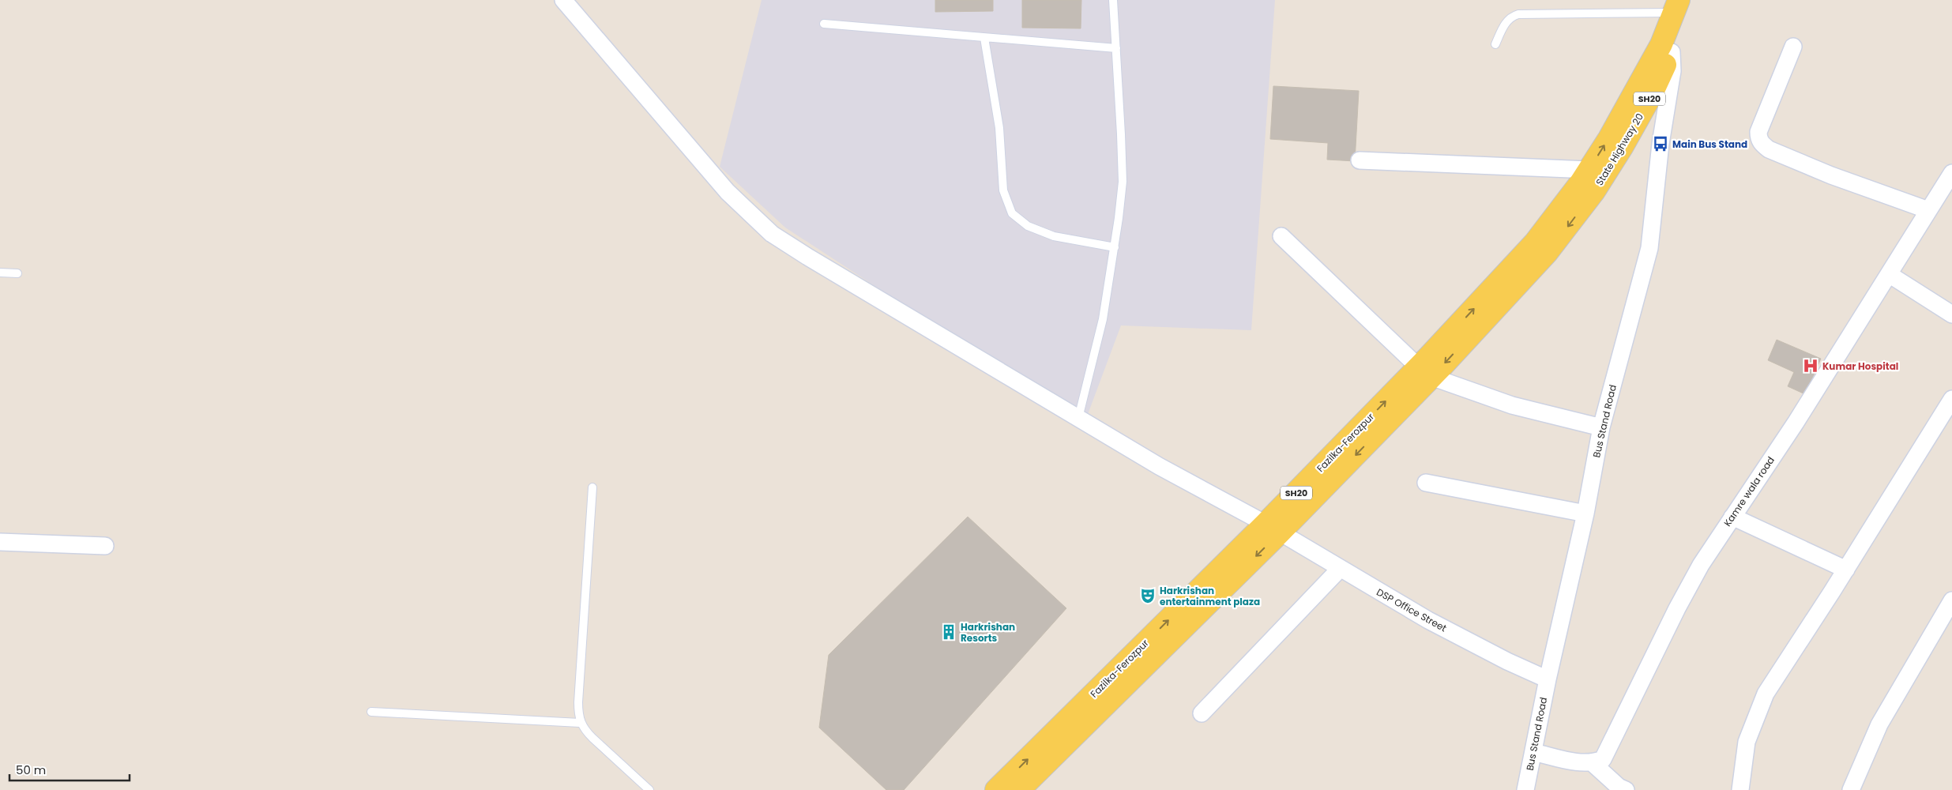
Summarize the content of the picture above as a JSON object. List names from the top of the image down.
{
  "streets": {
    "main road": ["SH20", "State Highway 20", "Fazilka-Ferozpur"],
    "street": ["Bus Stand Road", "Kamre wala road", "DSP Office Street"]
  },
  "crossings": [
    ["State Highway 20", "Bus Stand Road"],
    ["State Highway 20", "Fazilka-Ferozpur"],
    ["Bus Stand Road", "DSP Office Street"],
    ["Fazilka-Ferozpur", "DSP Office Street"]
  ],
  "places": {
    "bus stop": ["Main Bus Stand"],
    "hospital": ["Kumar Hospital"],
    "theatre": ["Harkrishan entertainment plaza"],
    "building": ["Harkrishan Resorts"]
  },
  "scale_bar": "50 m"
}
